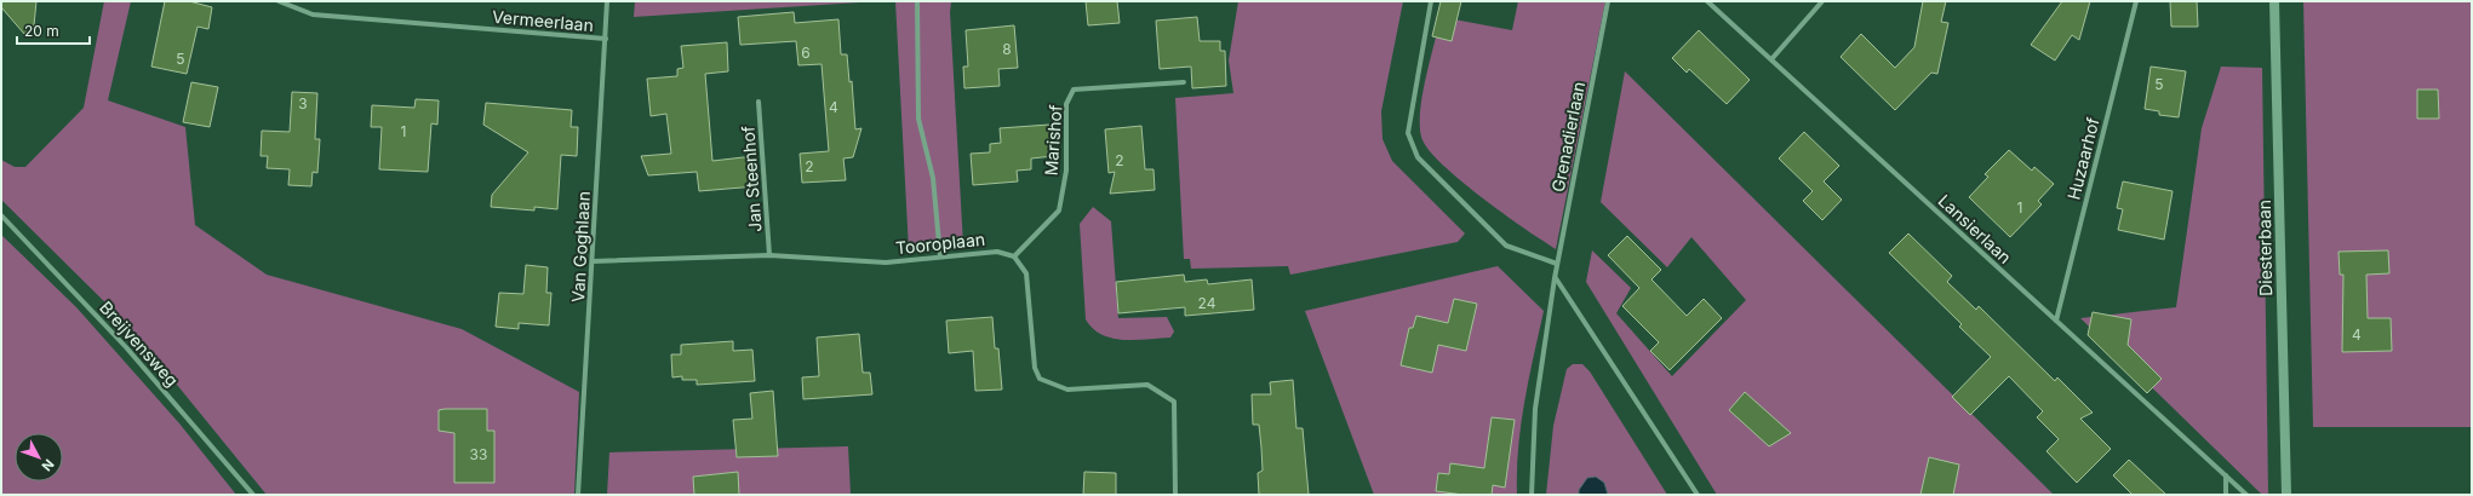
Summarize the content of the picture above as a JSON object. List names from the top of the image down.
{
  "streets": {
    "street": [
      "Vermeerlaan",
      "Grenadierlaan",
      "Marishof",
      "Huzaarhof",
      "Jan Steenhof",
      "Lansierlaan",
      "Tooroplaan",
      "Van Goghlaan",
      "Diesterbaan",
      "Breijvensweg"
    ]
  },
  "crossings": [
    ["Vermeerlaan", "Van Goghlaan"],
    ["Marishof", "Tooroplaan"],
    ["Huzaarhof", "Lansierlaan"],
    ["Jan Steenhof", "Tooroplaan"],
    ["Tooroplaan", "Van Goghlaan"]
  ],
  "house_numbers": [
    "8",
    "6",
    "5",
    "5",
    "3",
    "4",
    "1",
    "2",
    "2",
    "1",
    "24",
    "4",
    "33"
  ],
  "scale_bar": "20 m",
  "north": "bottom right"
}
